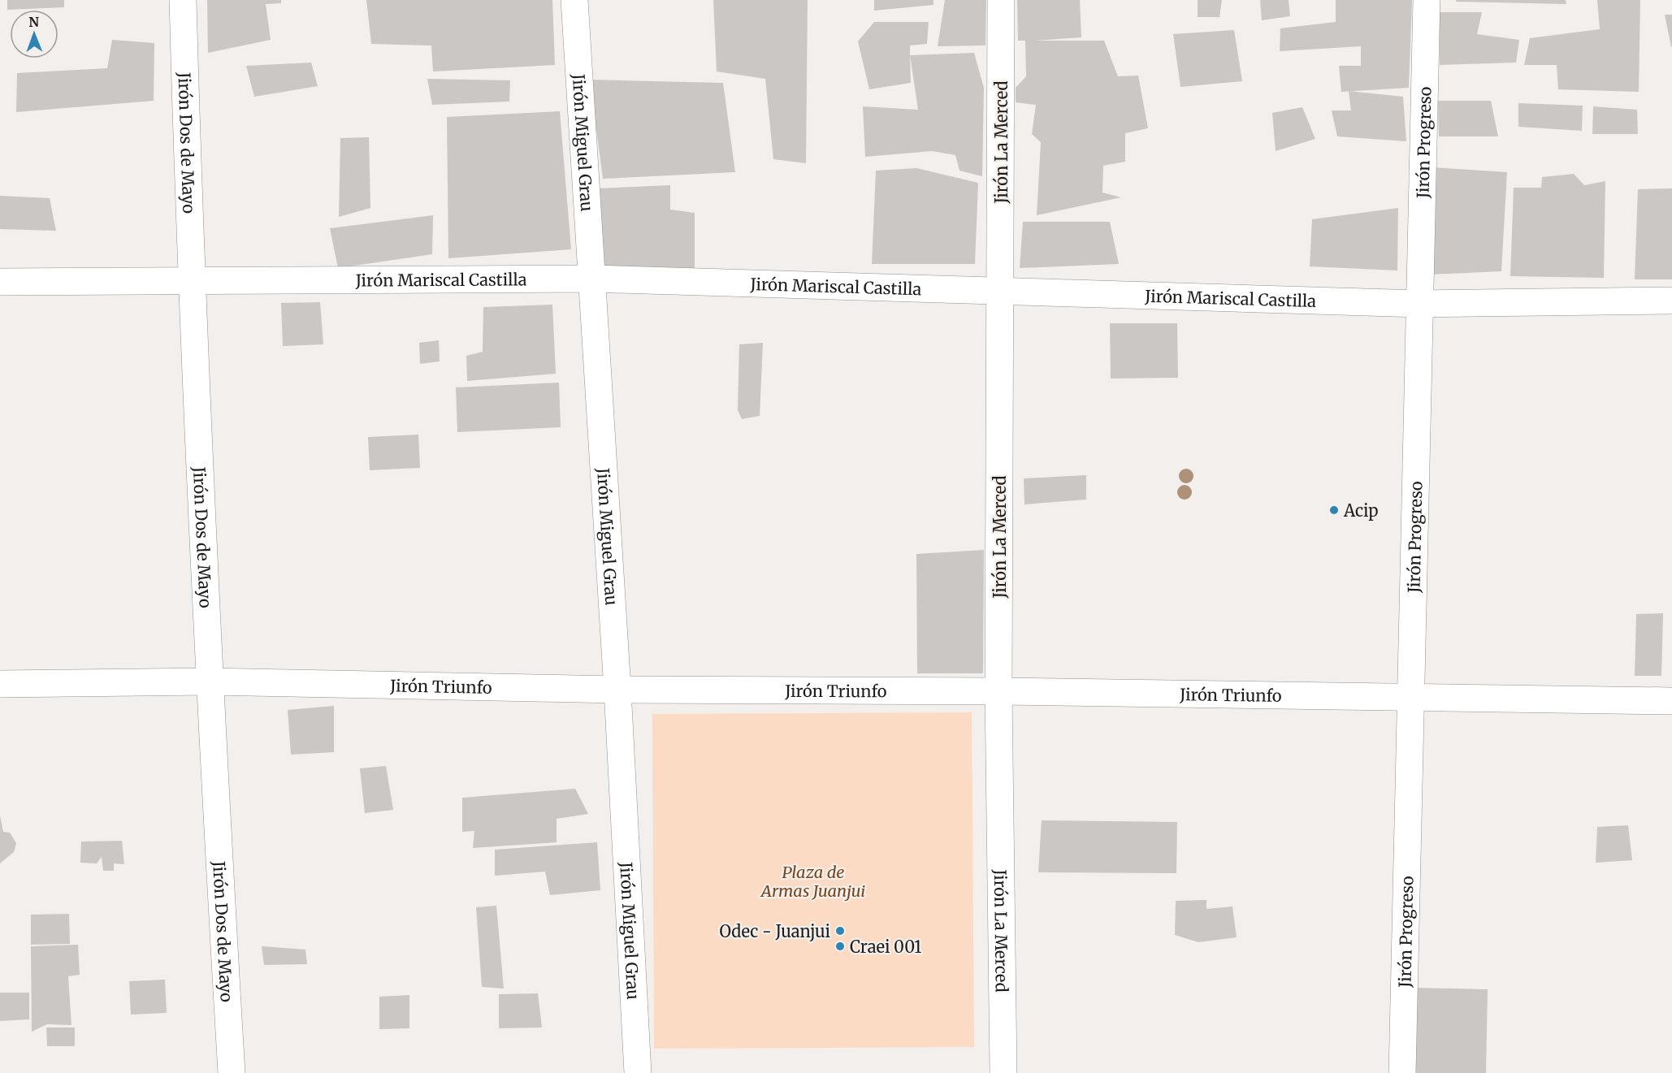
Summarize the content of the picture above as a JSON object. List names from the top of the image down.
{
  "streets": {
    "street": [
      "Jirón Dos de Mayo",
      "Jirón Miguel Grau",
      "Jirón La Merced",
      "Jirón Progreso",
      "Jirón Mariscal Castilla",
      "Jirón Triunfo"
    ]
  },
  "crossings": [
    ["Jirón Dos de Mayo", "Jirón Mariscal Castilla"],
    ["Jirón Dos de Mayo", "Jirón Triunfo"],
    ["Jirón Miguel Grau", "Jirón Mariscal Castilla"],
    ["Jirón Miguel Grau", "Jirón Triunfo"],
    ["Jirón La Merced", "Jirón Mariscal Castilla"],
    ["Jirón La Merced", "Jirón Triunfo"],
    ["Jirón Progreso", "Jirón Mariscal Castilla"],
    ["Jirón Progreso", "Jirón Triunfo"]
  ],
  "parks": ["Plaza de Armas Juanjui"],
  "places": ["Acip", "Odec - Juanjui", "Craei 001"],
  "north": "top"
}
